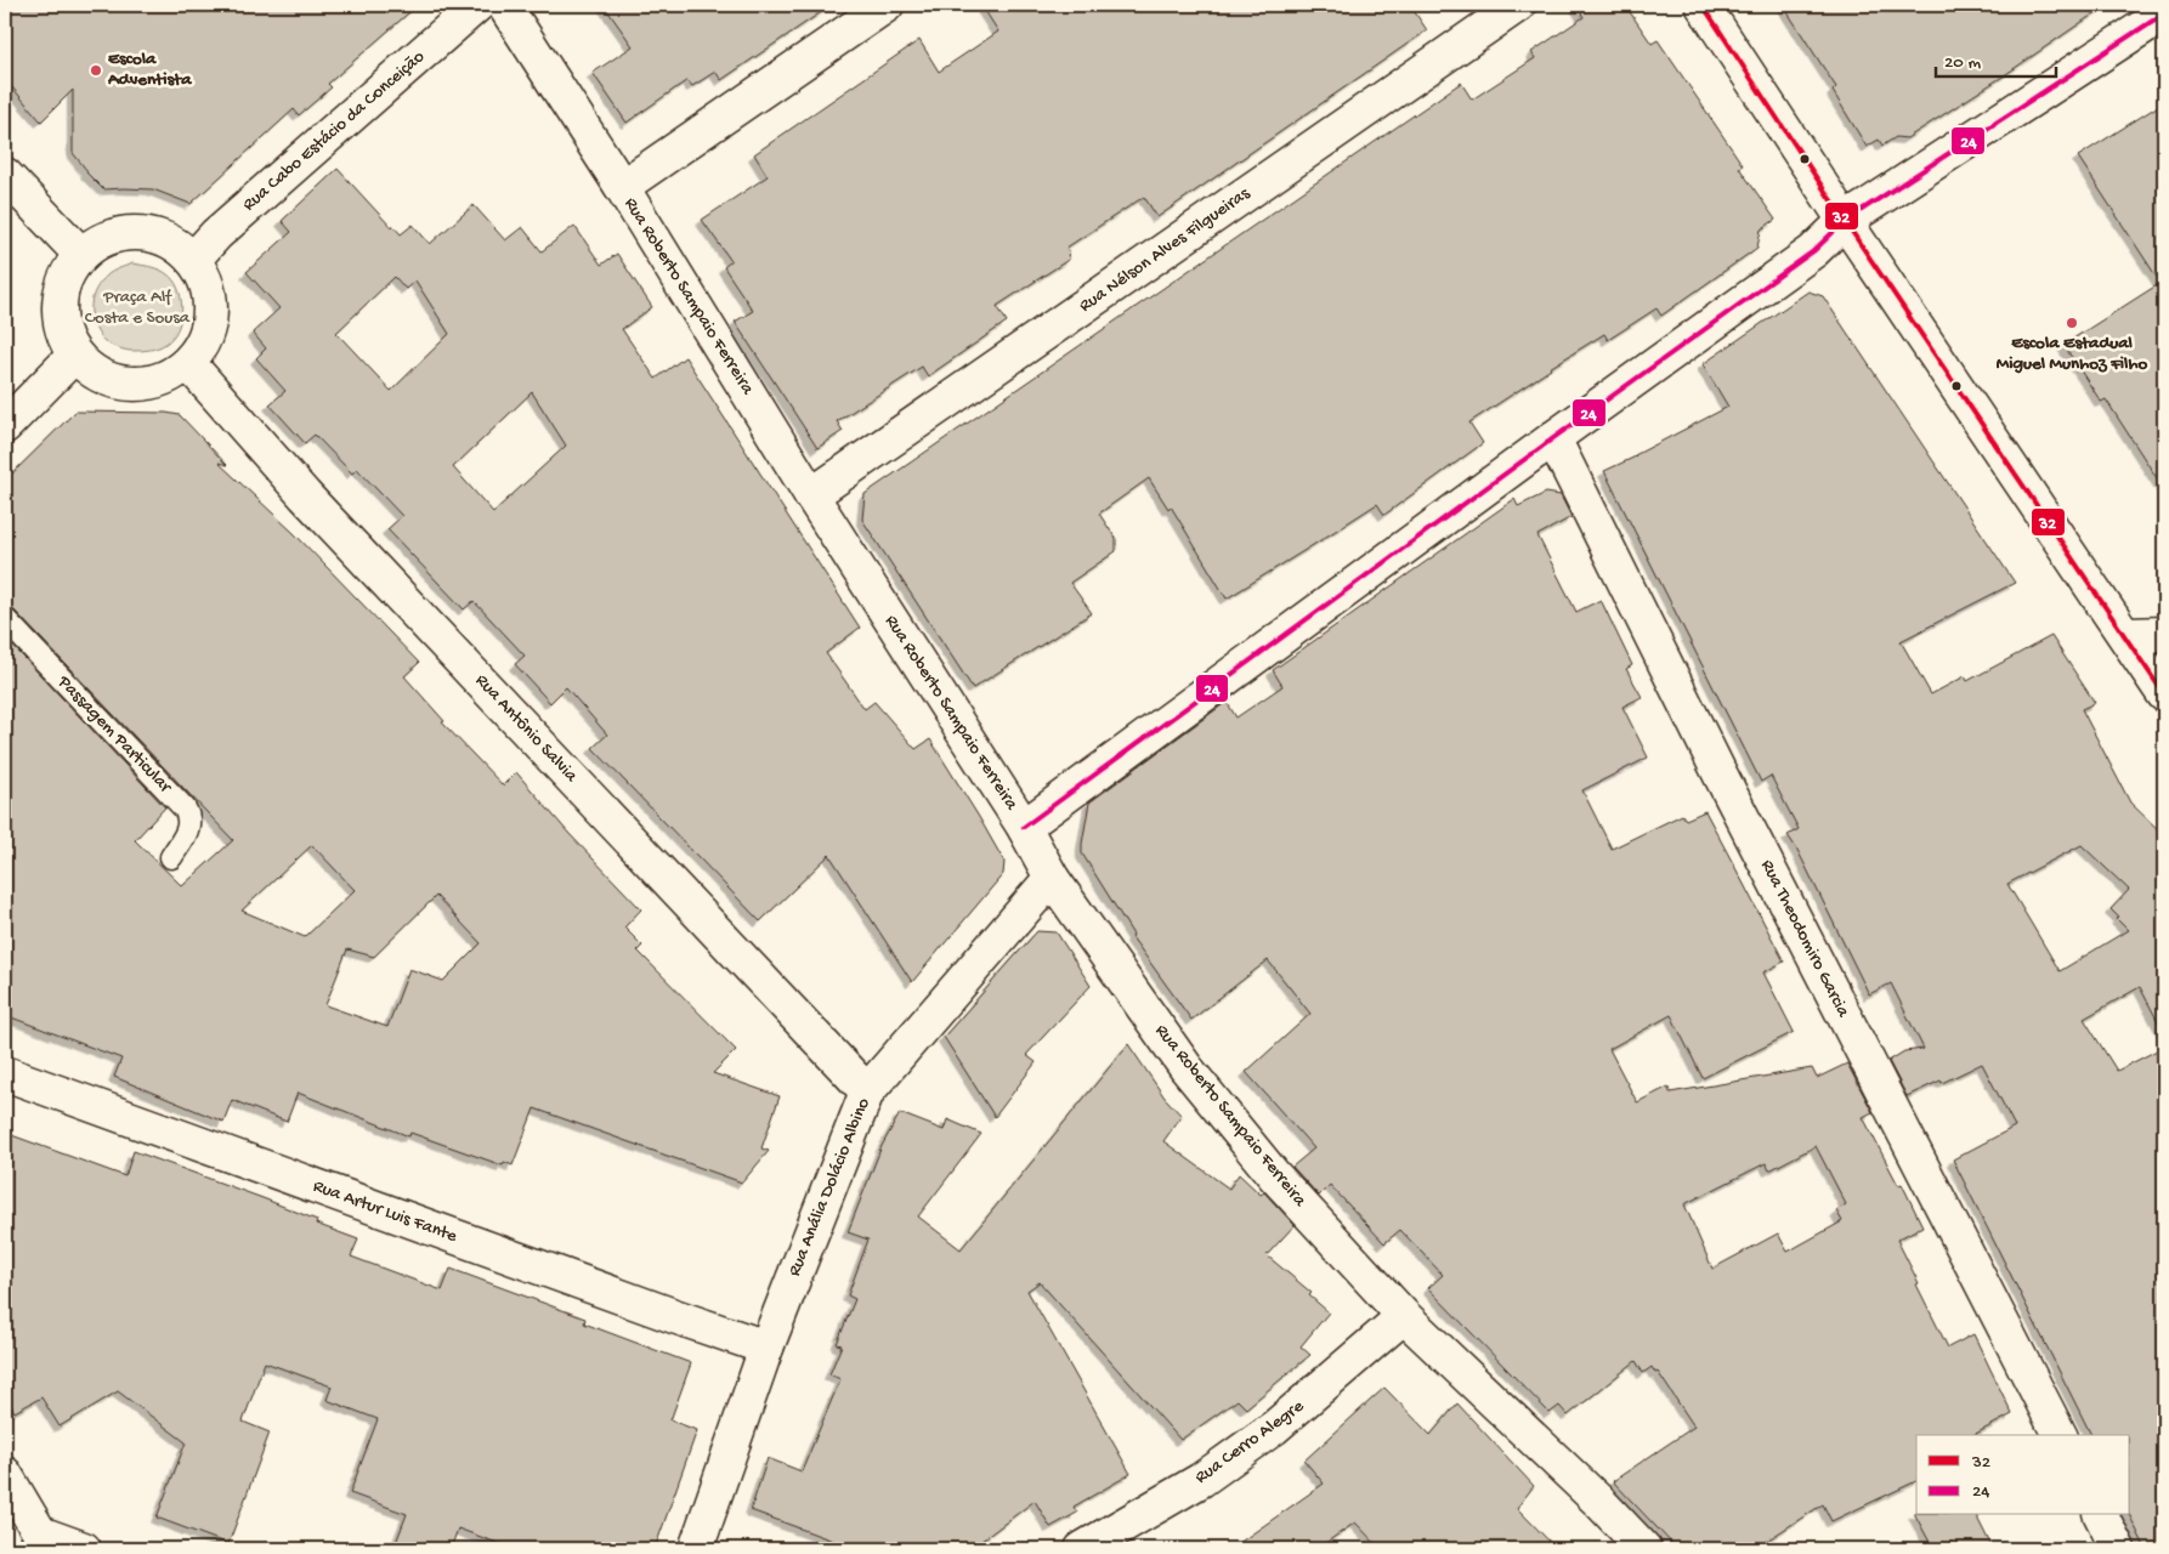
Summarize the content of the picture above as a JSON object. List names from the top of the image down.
{
  "streets": {
    "street": [
      "Rua Cabo Estácio da Conceição",
      "Rua Nélson Alves Filgueiras",
      "Rua Roberto Sampaio Ferreira",
      "Rua Antônio Salvia",
      "Rua Theodomiro Garcia",
      "Rua Anália Dolácio Albino",
      "Rua Artur Luis Fante",
      "Rua Cerro Alegre"
    ],
    "lane": ["Passagem Particular"]
  },
  "crossings": [
    ["Rua Cabo Estácio da Conceição", "Rua Antônio Salvia"],
    ["Rua Nélson Alves Filgueiras", "Rua Roberto Sampaio Ferreira"],
    ["Rua Roberto Sampaio Ferreira", "Rua Anália Dolácio Albino"],
    ["Rua Roberto Sampaio Ferreira", "Rua Cerro Alegre"],
    ["Rua Antônio Salvia", "Rua Anália Dolácio Albino"],
    ["Rua Anália Dolácio Albino", "Rua Artur Luis Fante"]
  ],
  "parks": ["Praça Alf Costa e Sousa"],
  "places": ["Escola Adventista", "Escola Estadual Miguel Munhoz Filho"],
  "lines": ["transit line 32", "transit line 24"],
  "legend": ["32", "24"],
  "scale_bar": "20 m"
}
